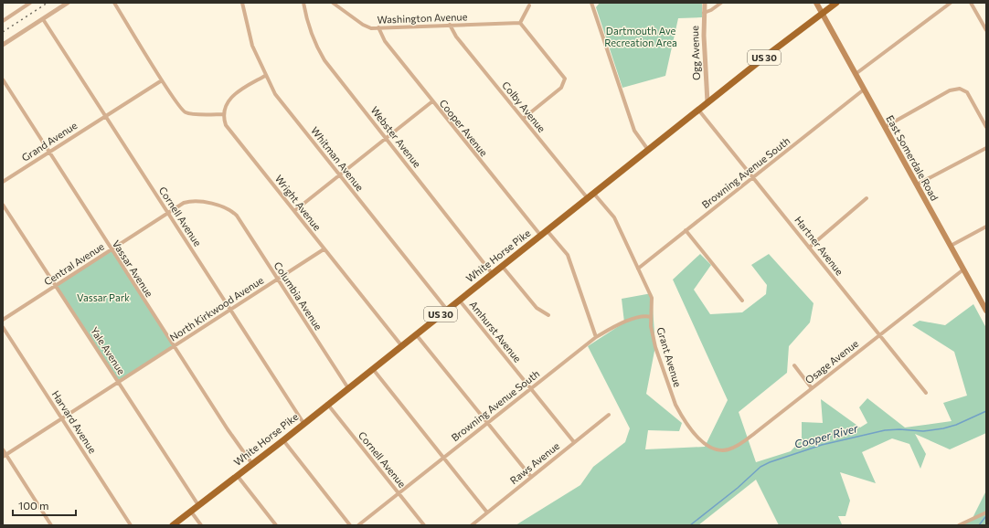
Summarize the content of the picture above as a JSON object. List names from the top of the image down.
{
  "streets": {
    "highway": ["US 30", "White Horse Pike"],
    "main road": ["East Somerdale Road"],
    "street": [
      "Washington Avenue",
      "Ogg Avenue",
      "Colby Avenue",
      "Cooper Avenue",
      "Webster Avenue",
      "Grand Avenue",
      "Whitman Avenue",
      "Browning Avenue South",
      "Wright Avenue",
      "Cornell Avenue",
      "Hartner Avenue",
      "Central Avenue",
      "Vassar Avenue",
      "Columbia Avenue",
      "North Kirkwood Avenue",
      "Amhurst Avenue",
      "Yale Avenue",
      "Grant Avenue",
      "Osage Avenue",
      "Harvard Avenue",
      "Raws Avenue"
    ]
  },
  "crossings": [
    ["Washington Avenue", "Colby Avenue"],
    ["Washington Avenue", "Cooper Avenue"],
    ["Ogg Avenue", "White Horse Pike"],
    ["Colby Avenue", "White Horse Pike"],
    ["Cooper Avenue", "White Horse Pike"],
    ["Webster Avenue", "White Horse Pike"],
    ["Grand Avenue", "Cornell Avenue"],
    ["Grand Avenue", "Vassar Avenue"],
    ["East Somerdale Road", "Browning Avenue South"],
    ["East Somerdale Road", "White Horse Pike"],
    ["East Somerdale Road", "Osage Avenue"],
    ["Whitman Avenue", "White Horse Pike"],
    ["Browning Avenue South", "Cornell Avenue"],
    ["Browning Avenue South", "Hartner Avenue"],
    ["Browning Avenue South", "Amhurst Avenue"],
    ["Browning Avenue South", "Grant Avenue"],
    ["Wright Avenue", "White Horse Pike"],
    ["Wright Avenue", "North Kirkwood Avenue"],
    ["Cornell Avenue", "White Horse Pike"],
    ["Cornell Avenue", "Central Avenue"],
    ["Cornell Avenue", "North Kirkwood Avenue"],
    ["Hartner Avenue", "White Horse Pike"],
    ["Hartner Avenue", "Osage Avenue"],
    ["White Horse Pike", "Vassar Avenue"],
    ["White Horse Pike", "Columbia Avenue"],
    ["White Horse Pike", "Amhurst Avenue"],
    ["White Horse Pike", "Yale Avenue"],
    ["White Horse Pike", "Grant Avenue"],
    ["Central Avenue", "Vassar Avenue"],
    ["Central Avenue", "Columbia Avenue"],
    ["Central Avenue", "Yale Avenue"],
    ["Vassar Avenue", "North Kirkwood Avenue"],
    ["Columbia Avenue", "North Kirkwood Avenue"],
    ["North Kirkwood Avenue", "Yale Avenue"],
    ["North Kirkwood Avenue", "Harvard Avenue"],
    ["Amhurst Avenue", "Raws Avenue"],
    ["Grant Avenue", "Osage Avenue"]
  ],
  "water": ["Cooper River"],
  "parks": ["Dartmouth Ave Recreation Area", "Vassar Park"],
  "scale_bar": "100 m"
}
